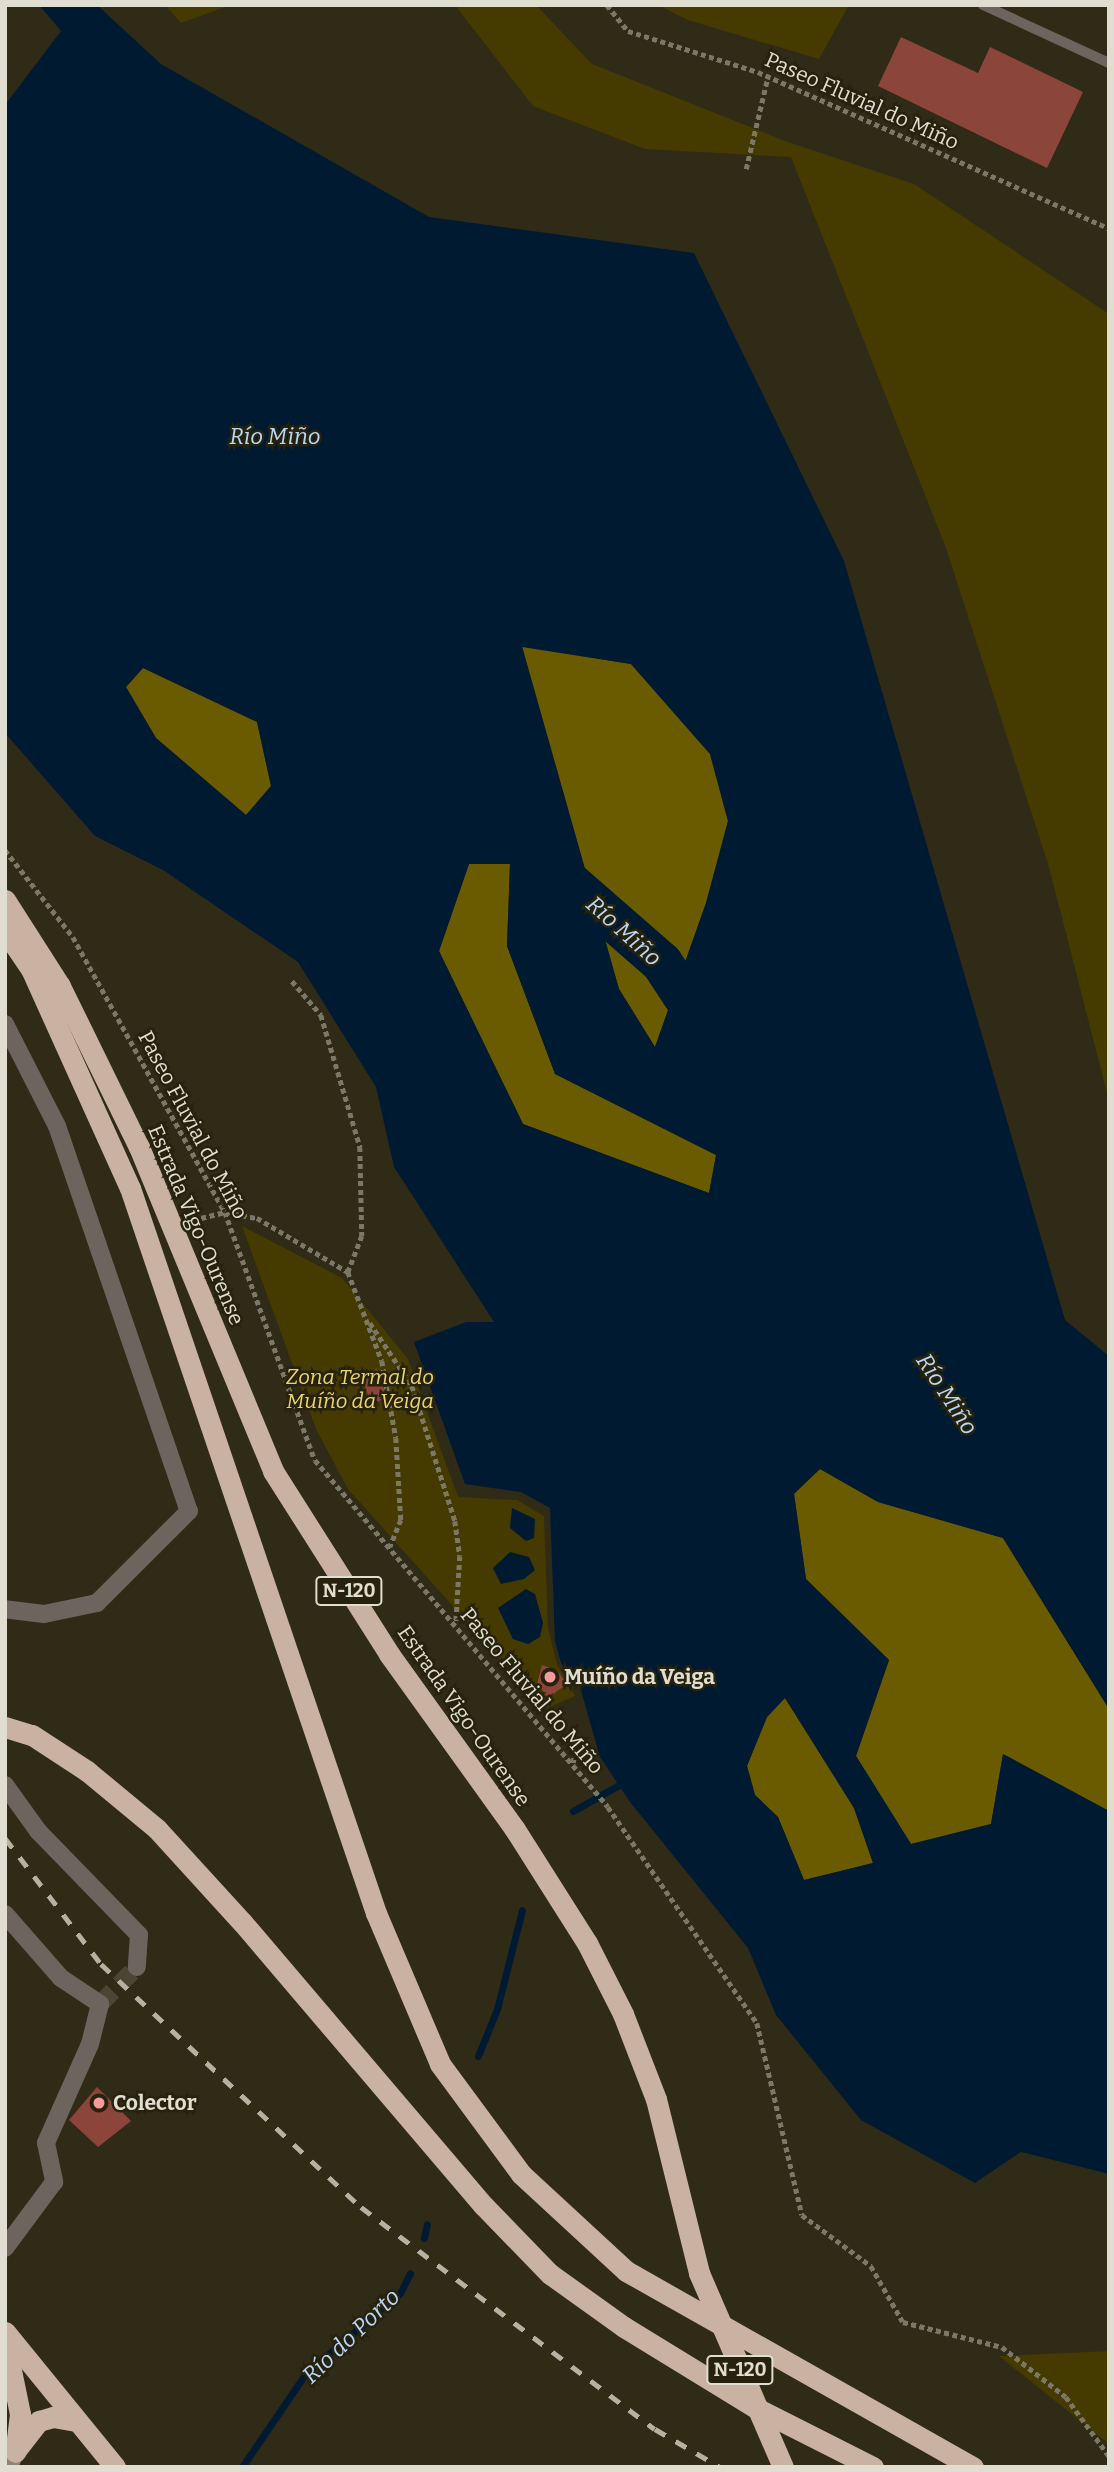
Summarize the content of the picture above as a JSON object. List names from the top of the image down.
{
  "streets": {
    "highway": ["Estrada Vigo-Ourense", "N-120"],
    "path": ["Paseo Fluvial do Miño"]
  },
  "crossings": [
    ["Estrada Vigo-Ourense", "N-120"]
  ],
  "water": ["Río Miño", "Río do Porto"],
  "parks": ["Zona Termal do Muíño da Veiga"],
  "places": ["Muíño da Veiga", "Colector"]
}
